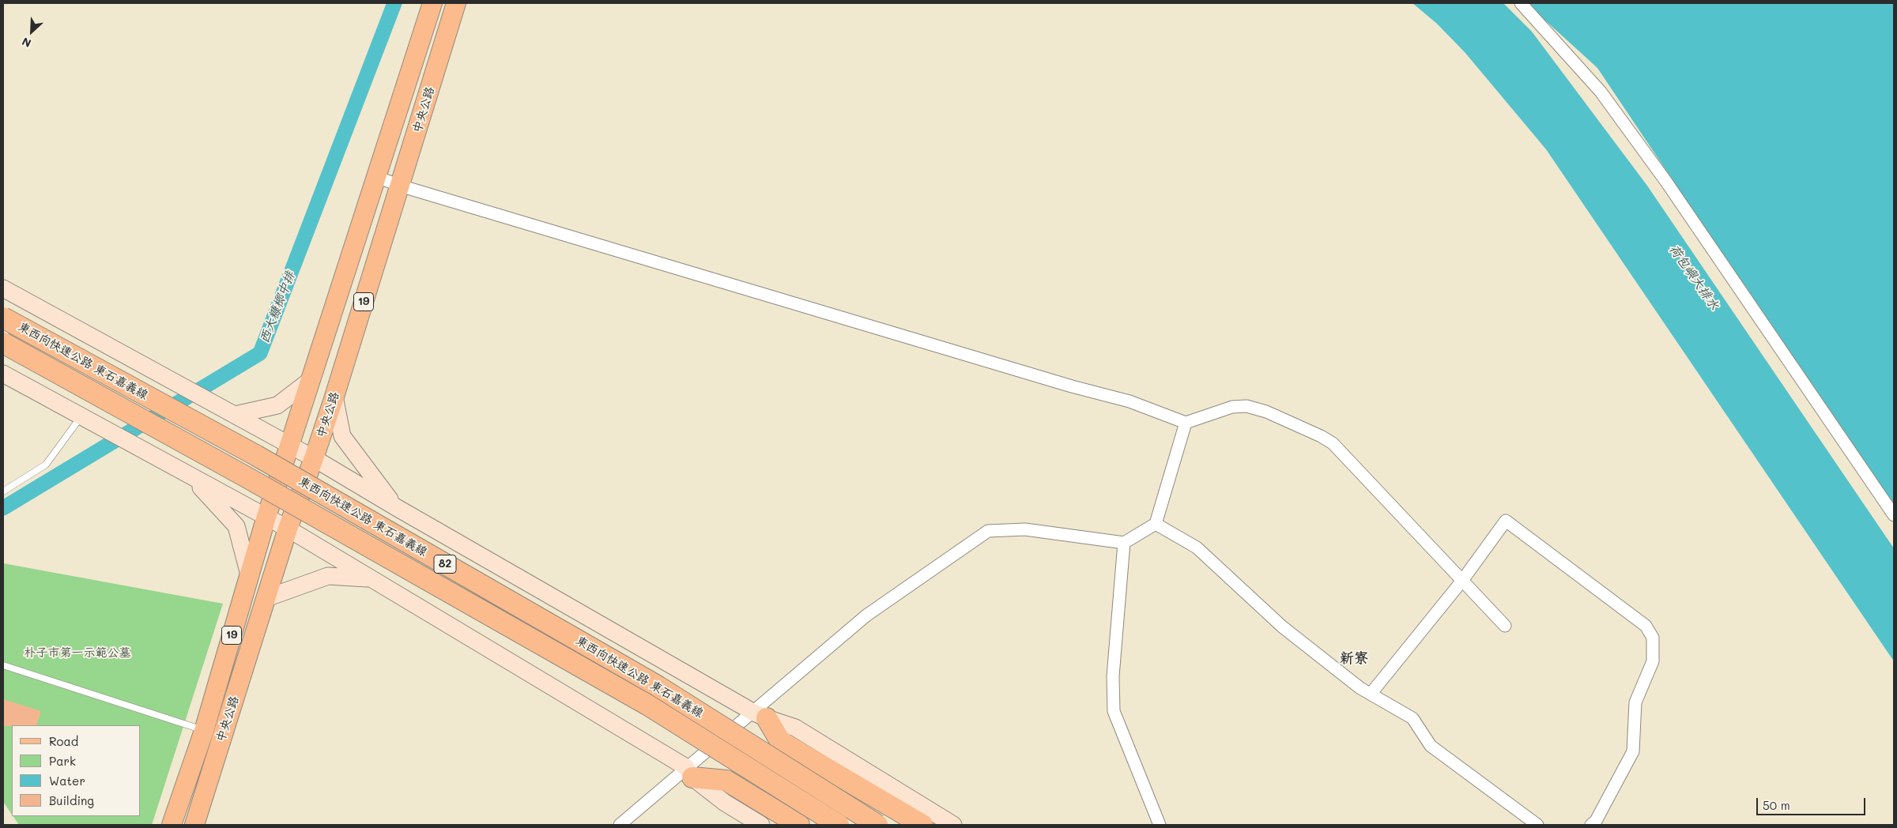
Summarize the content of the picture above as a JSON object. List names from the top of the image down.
{
  "streets": {
    "highway": ["東西向快速公路 東石嘉義線", "82"],
    "main road": ["中央公路", "19"]
  },
  "districts": ["新寮"],
  "water": ["荷包嶼大排水", "西大糠榔中排"],
  "parks": ["朴子市第一示範公墓"],
  "legend": [
    "Road",
    "Park",
    "Water",
    "Building"
  ],
  "scale_bar": "50 m",
  "north": "bottom left"
}
